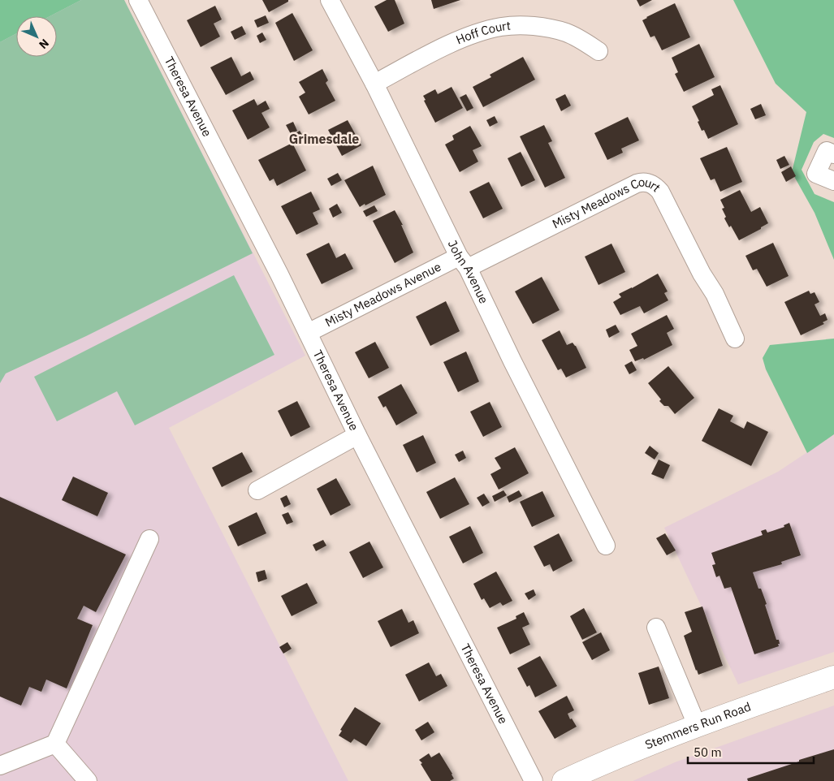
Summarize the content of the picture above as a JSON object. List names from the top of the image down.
{
  "streets": {
    "main road": ["Stemmers Run Road"],
    "street": [
      "Hoff Court",
      "Theresa Avenue",
      "Misty Meadows Court",
      "John Avenue",
      "Misty Meadows Avenue"
    ]
  },
  "crossings": [
    ["Hoff Court", "John Avenue"],
    ["Theresa Avenue", "Misty Meadows Avenue"],
    ["Misty Meadows Court", "John Avenue"],
    ["Misty Meadows Court", "Misty Meadows Avenue"],
    ["John Avenue", "Misty Meadows Avenue"]
  ],
  "districts": ["Grimesdale"],
  "scale_bar": "50 m",
  "north": "bottom right"
}
